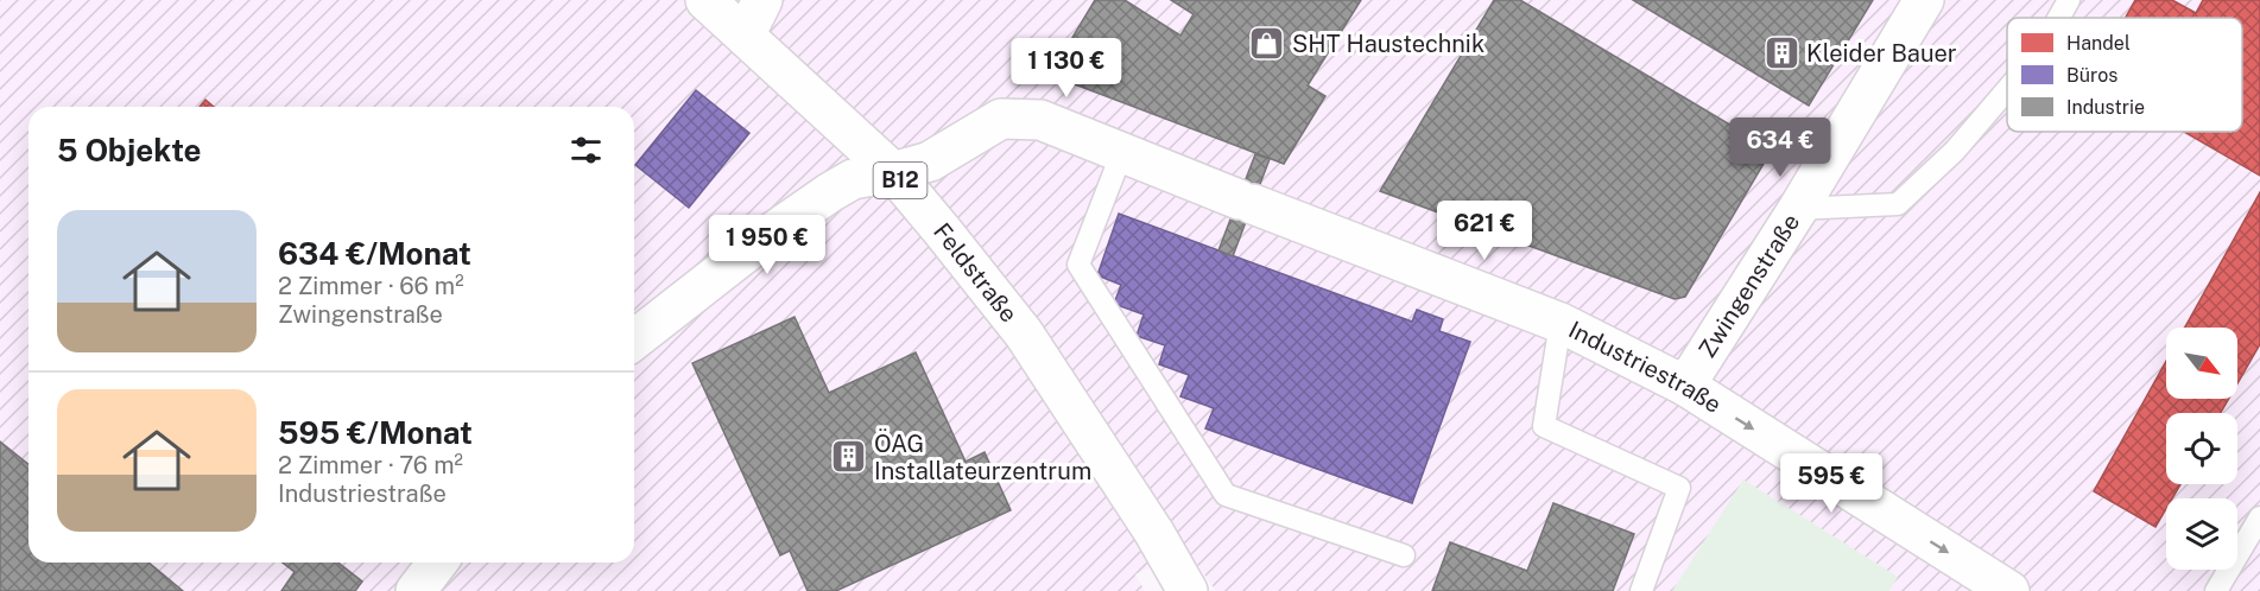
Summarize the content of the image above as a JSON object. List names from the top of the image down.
{
  "streets": {
    "street": [
      "B12",
      "Feldstraße",
      "Zwingenstraße",
      "Industriestraße"
    ]
  },
  "crossings": [
    ["Feldstraße", "Industriestraße"],
    ["Zwingenstraße", "Industriestraße"]
  ],
  "places": {
    "shop": ["SHT Haustechnik"],
    "building": ["Kleider Bauer", "ÖAG Installateurzentrum"]
  },
  "legend": ["Handel", "Büros", "Industrie"],
  "north": "bottom right",
  "page": {
    "price": [
      "1 130 €",
      "634 €",
      "621 €",
      "1 950 €",
      "595 €"
    ],
    "heading": "5 Objekte",
    "list": [
      {
        "name": "634 €/Monat",
        "note": "2 Zimmer · 66 m² · Zwingenstraße"
      },
      {
        "name": "595 €/Monat",
        "note": "2 Zimmer · 76 m² · Industriestraße"
      }
    ]
  }
}
